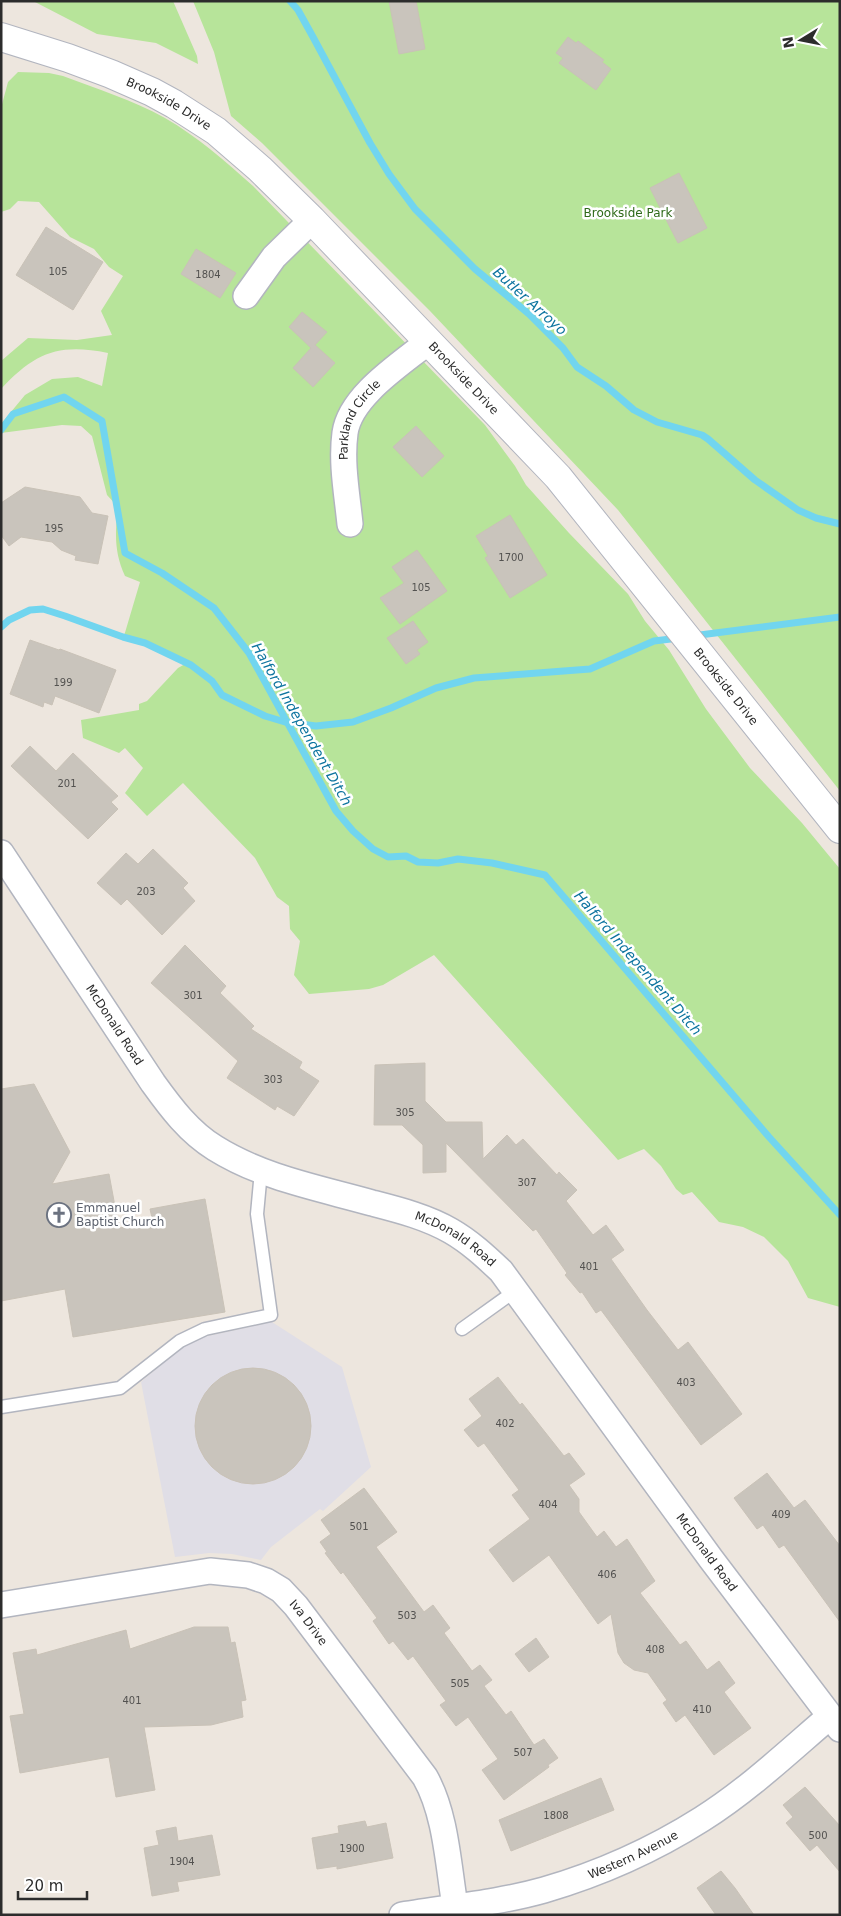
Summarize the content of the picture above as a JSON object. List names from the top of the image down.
{
  "streets": {
    "main road": ["Brookside Drive"],
    "street": [
      "Parkland Circle",
      "McDonald Road",
      "Iva Drive",
      "Western Avenue"
    ]
  },
  "crossings": [
    ["Brookside Drive", "Parkland Circle"],
    ["McDonald Road", "Western Avenue"],
    ["Iva Drive", "Western Avenue"]
  ],
  "water": ["Butler Arroyo", "Halford Independent Ditch"],
  "parks": ["Brookside Park"],
  "places": {
    "church": ["Emmanuel Baptist Church"]
  },
  "house_numbers": [
    "105",
    "1804",
    "195",
    "1700",
    "105",
    "199",
    "201",
    "203",
    "301",
    "303",
    "305",
    "307",
    "401",
    "403",
    "402",
    "404",
    "409",
    "501",
    "406",
    "503",
    "408",
    "505",
    "401",
    "410",
    "507",
    "1808",
    "500",
    "1900",
    "1904"
  ],
  "scale_bar": "20 m",
  "north": "left"
}
